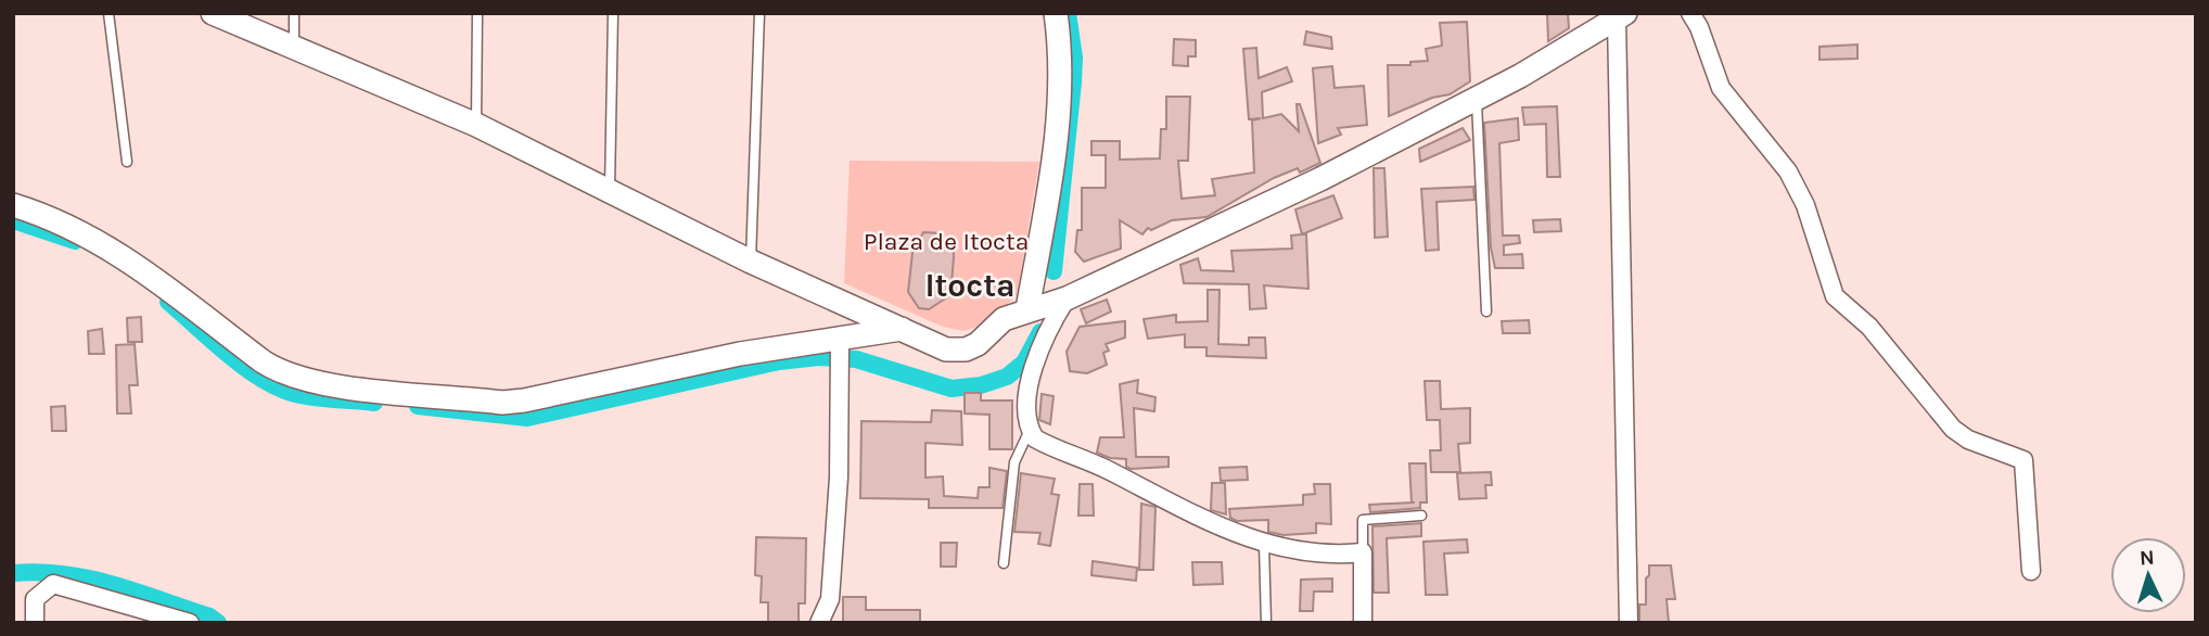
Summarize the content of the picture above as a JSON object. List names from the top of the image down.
{
  "districts": ["Itocta"],
  "parks": ["Plaza de Itocta"],
  "north": "top"
}
